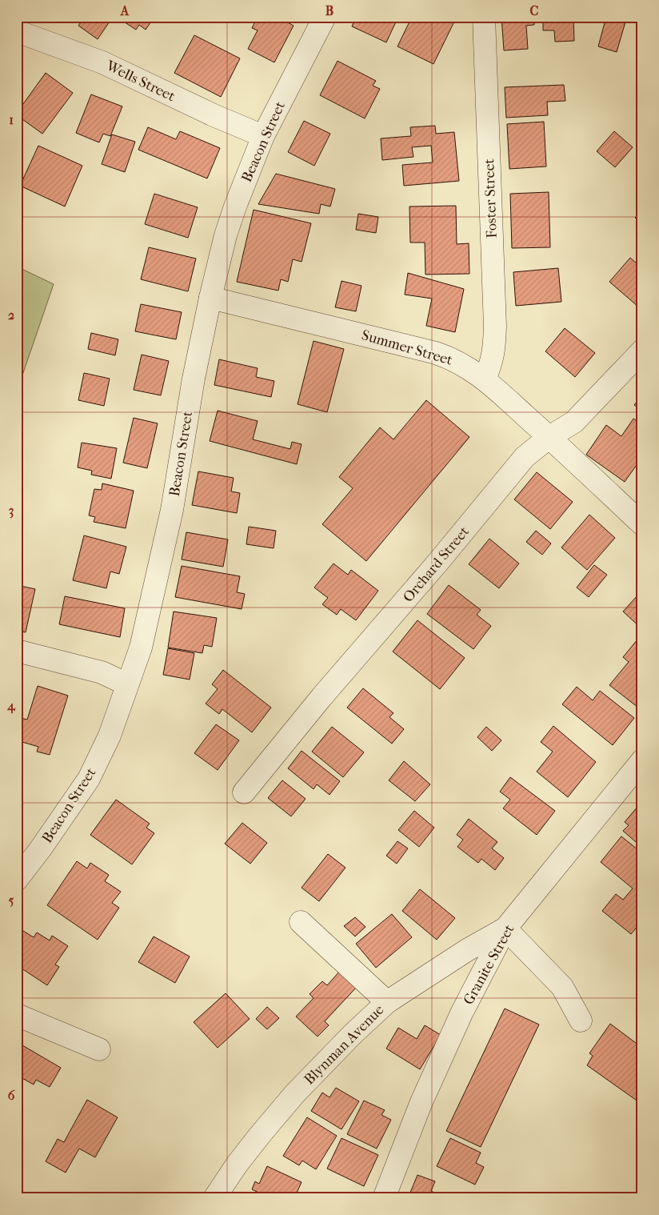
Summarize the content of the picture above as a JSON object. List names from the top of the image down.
{
  "streets": {
    "street": [
      "Wells Street",
      "Beacon Street",
      "Foster Street",
      "Summer Street",
      "Orchard Street",
      "Granite Street",
      "Blynman Avenue"
    ]
  },
  "crossings": [
    ["Wells Street", "Beacon Street"],
    ["Beacon Street", "Summer Street"],
    ["Foster Street", "Summer Street"],
    ["Summer Street", "Orchard Street"],
    ["Granite Street", "Blynman Avenue"]
  ],
  "grid": {
    "columns": ["A", "B", "C"],
    "rows": [
      "1",
      "2",
      "3",
      "4",
      "5",
      "6"
    ]
  }
}
